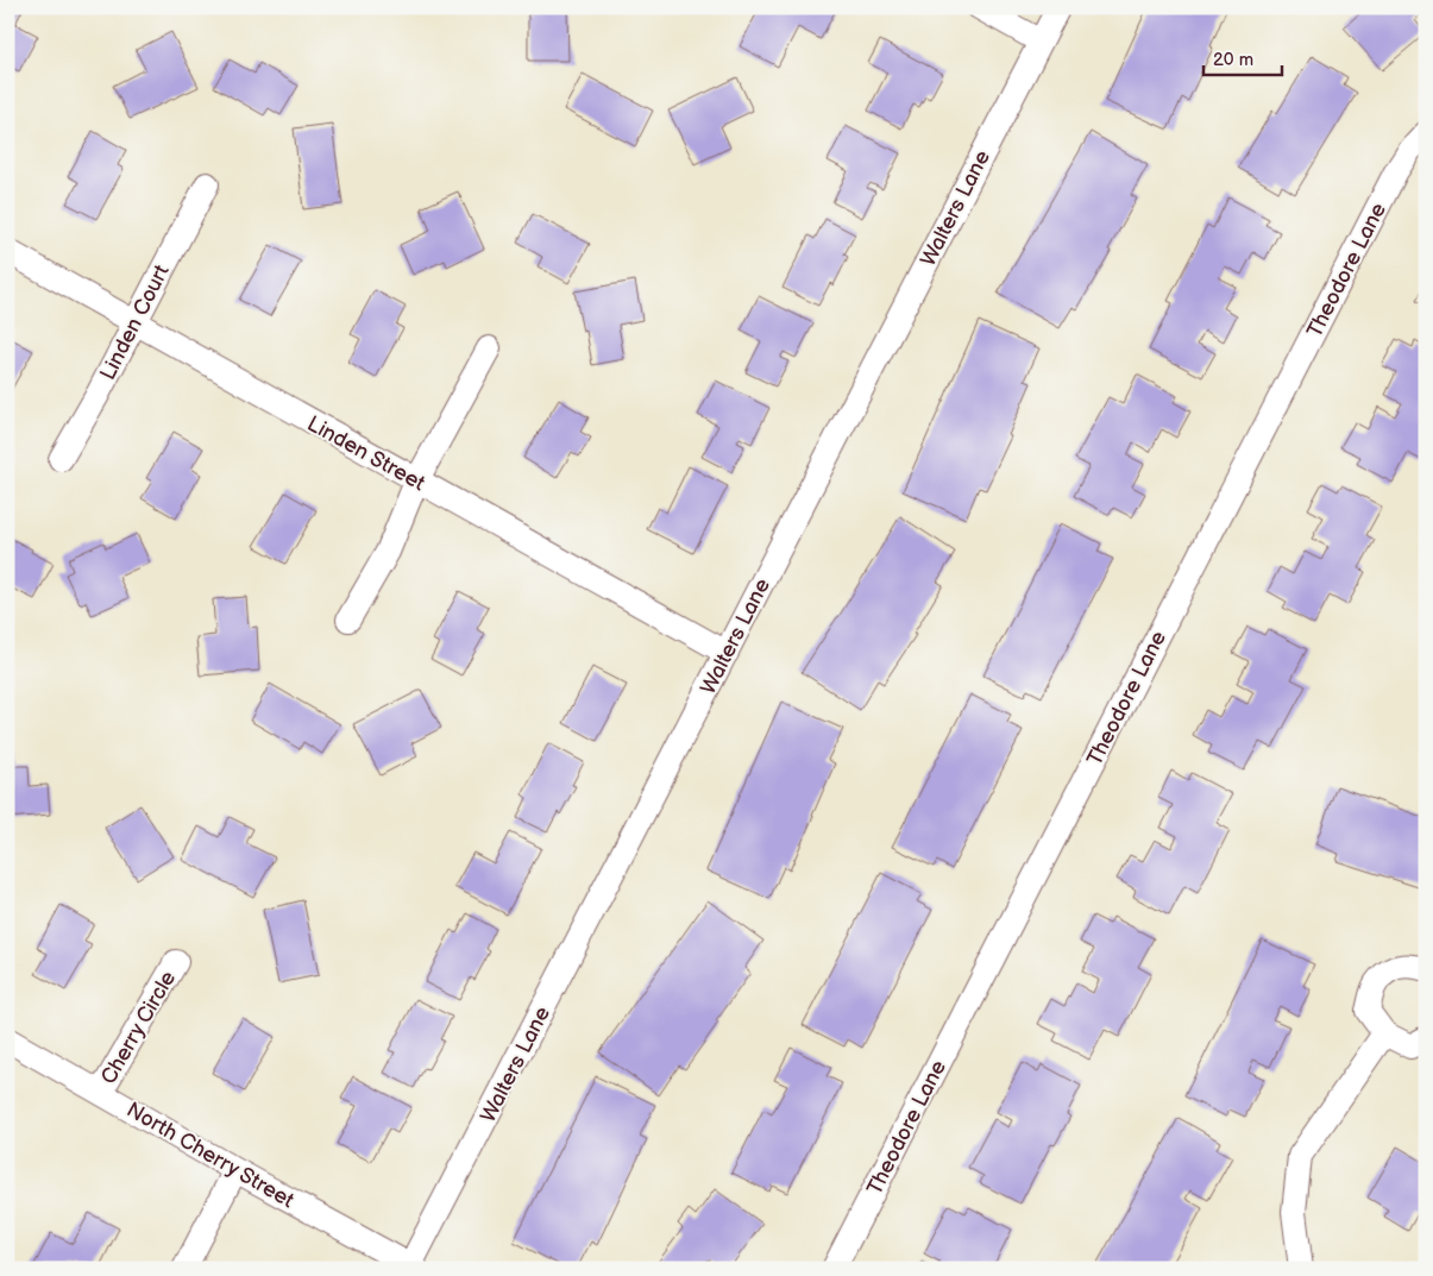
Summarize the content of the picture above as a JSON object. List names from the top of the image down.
{
  "streets": {
    "street": [
      "Walters Lane",
      "Theodore Lane",
      "Linden Court",
      "Linden Street",
      "Cherry Circle",
      "North Cherry Street"
    ]
  },
  "crossings": [
    ["Walters Lane", "Linden Street"],
    ["Walters Lane", "North Cherry Street"],
    ["Linden Court", "Linden Street"],
    ["Cherry Circle", "North Cherry Street"]
  ],
  "scale_bar": "20 m"
}
